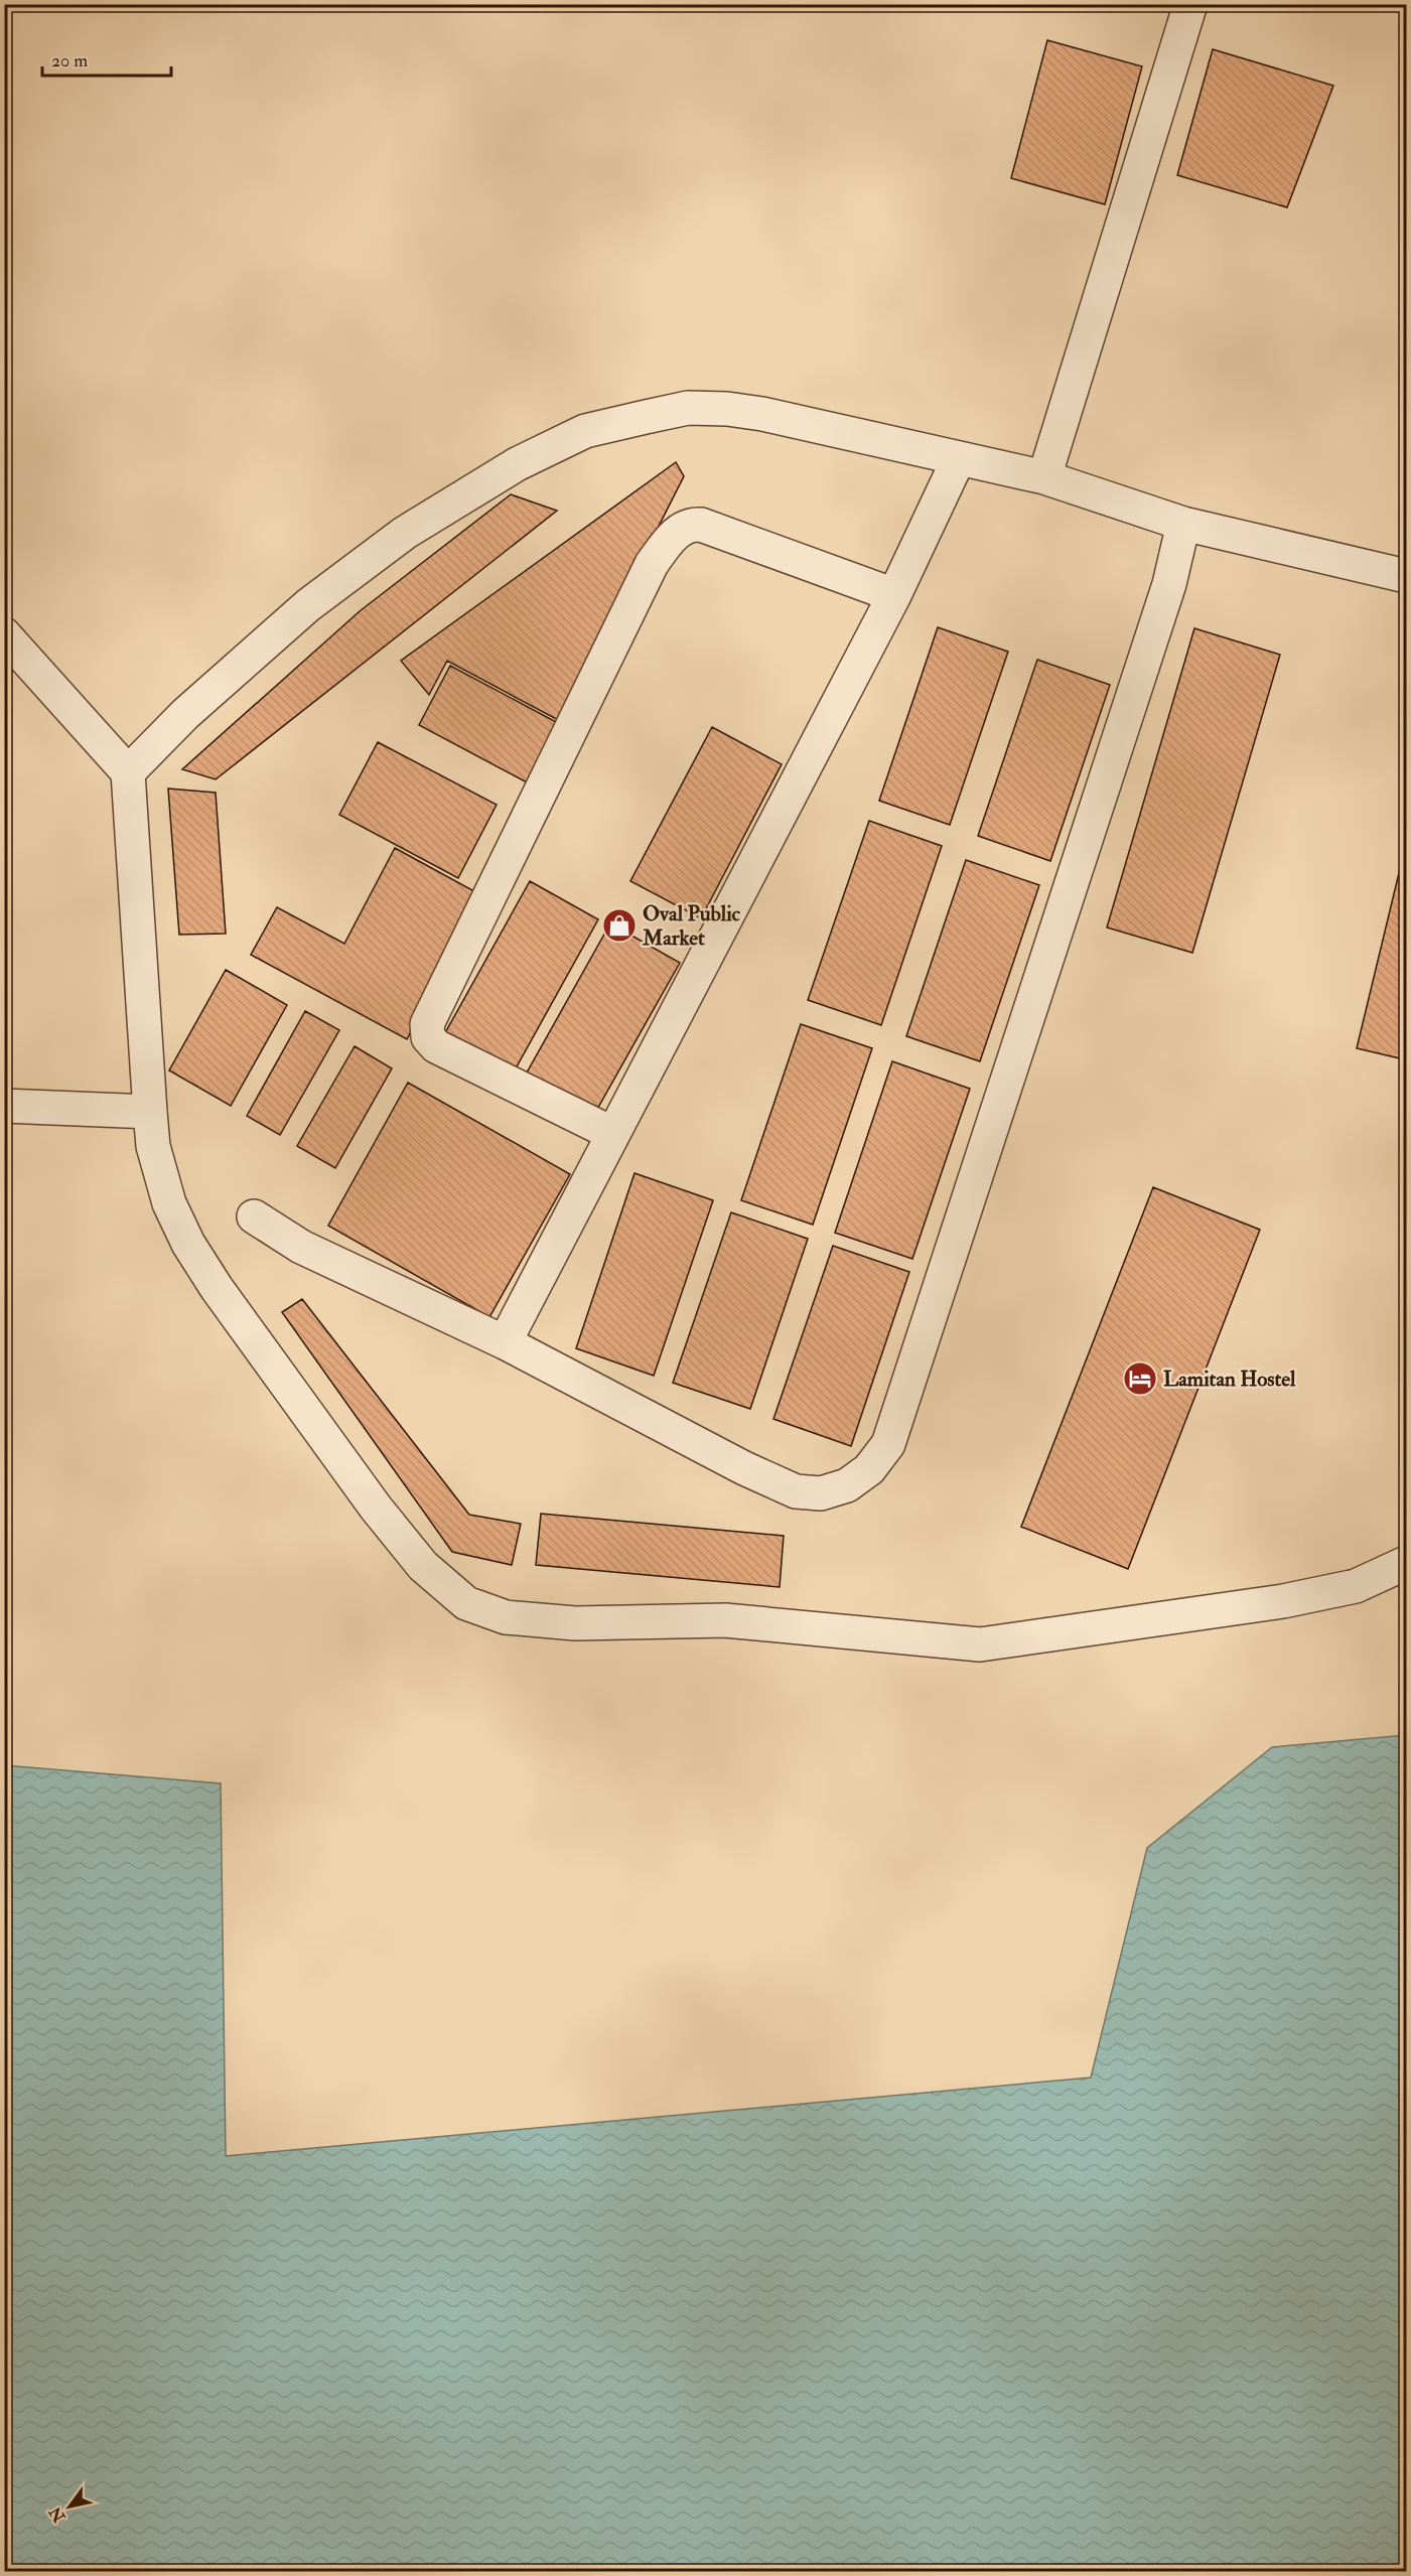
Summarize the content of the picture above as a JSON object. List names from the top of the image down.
{
  "places": {
    "shop": ["Oval Public Market"],
    "hotel": ["Lamitan Hostel"]
  },
  "scale_bar": "20 m",
  "north": "bottom left"
}
